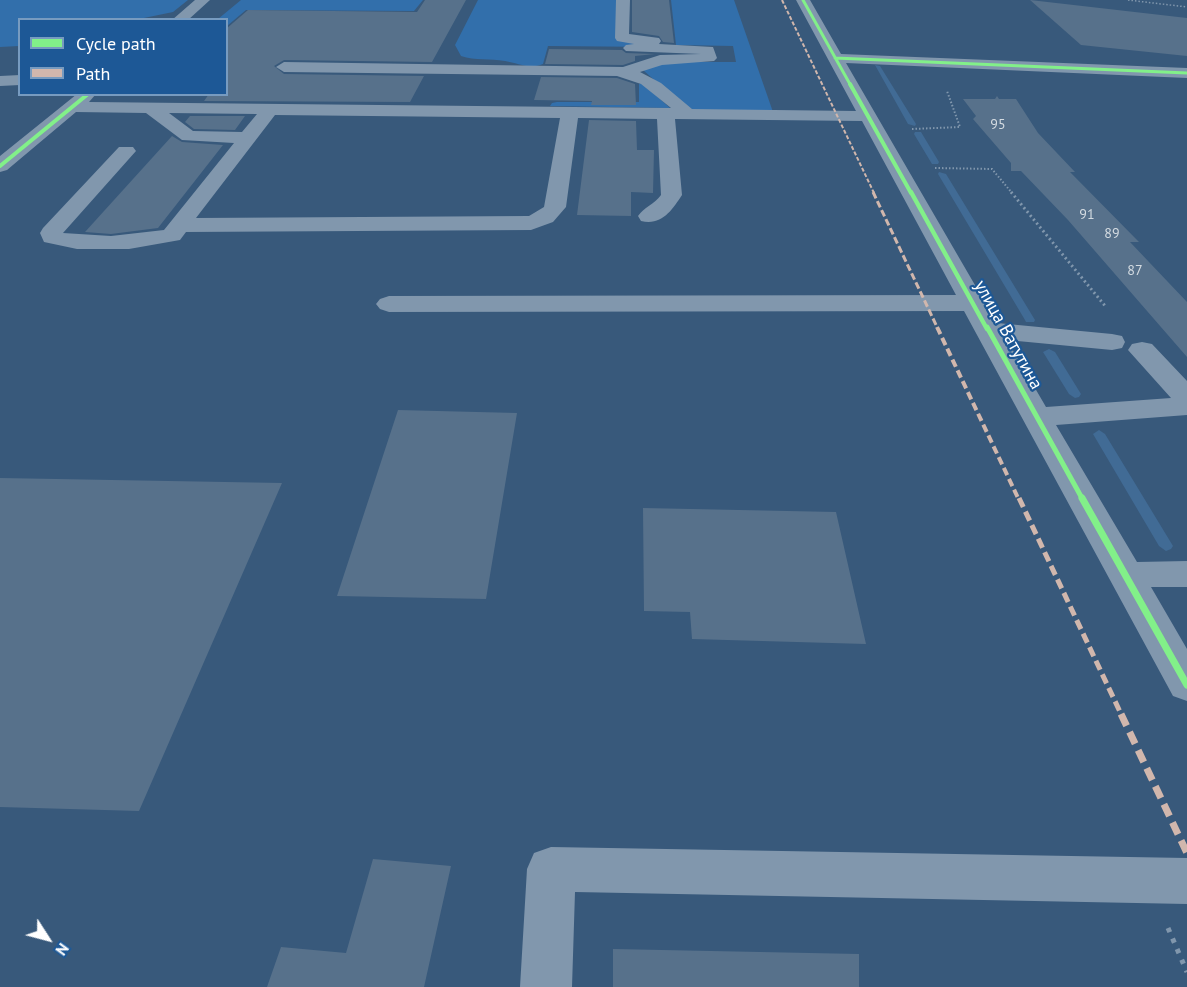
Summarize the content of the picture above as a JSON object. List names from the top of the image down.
{
  "streets": {
    "street": ["улица Ватутина"]
  },
  "house_numbers": [
    "95",
    "91",
    "89",
    "87"
  ],
  "legend": ["Cycle path", "Path"],
  "north": "bottom right"
}
